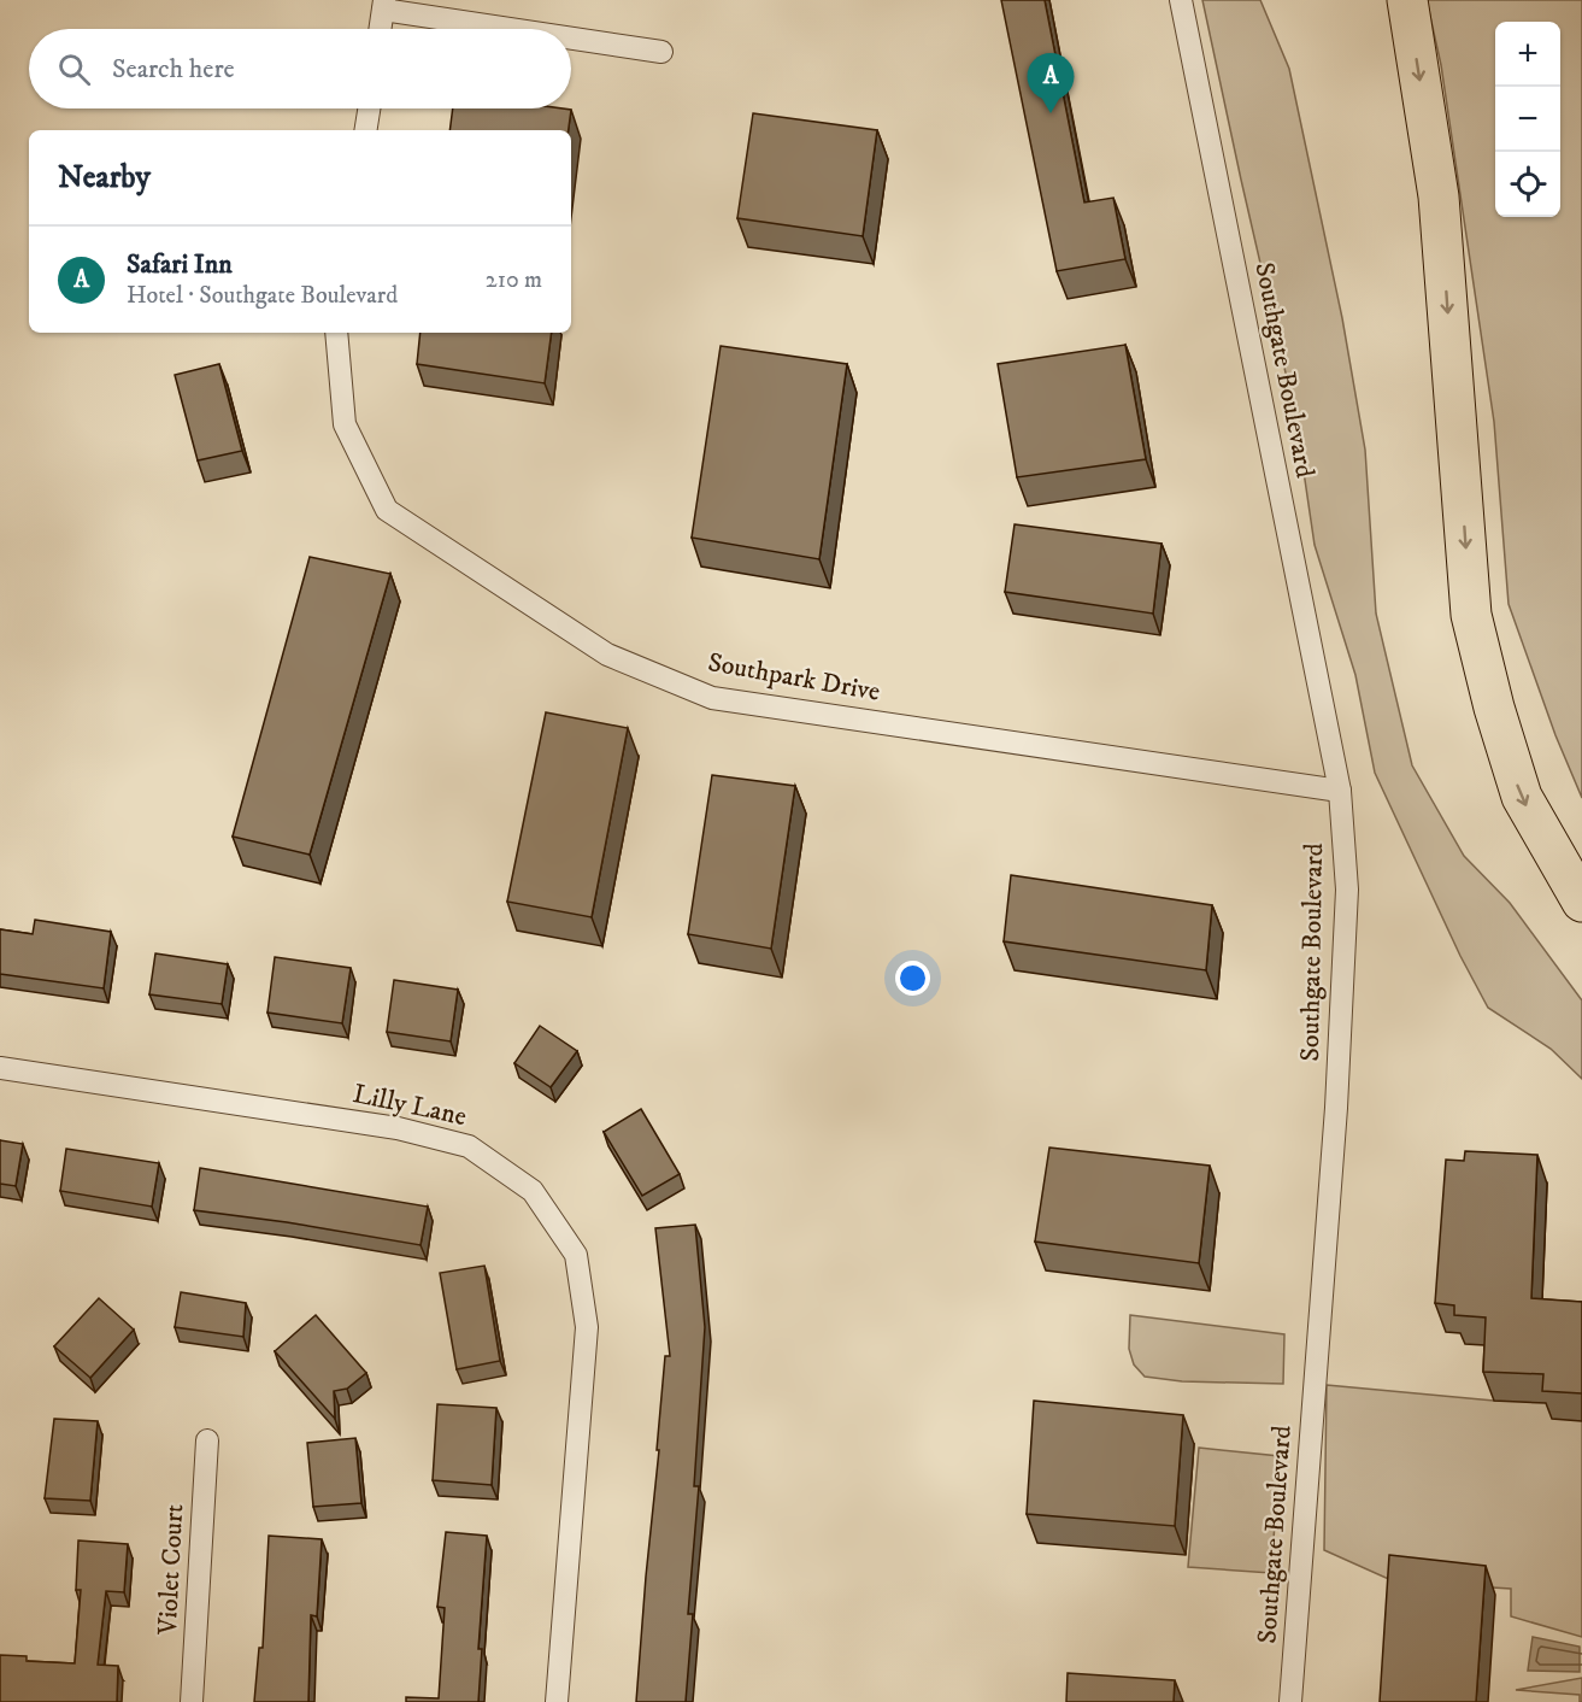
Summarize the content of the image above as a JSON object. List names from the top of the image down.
{
  "streets": {
    "street": [
      "Southgate Boulevard",
      "Southpark Drive",
      "Lilly Lane",
      "Violet Court"
    ]
  },
  "crossings": [
    ["Southgate Boulevard", "Southpark Drive"]
  ],
  "page": {
    "map_buttons": ["+", "−"],
    "search": "Search here",
    "pins": "A",
    "heading": "Nearby",
    "list": [
      {
        "mark": "A",
        "name": "Safari Inn",
        "note": "Hotel · Southgate Boulevard",
        "value": "210 m"
      }
    ]
  }
}
